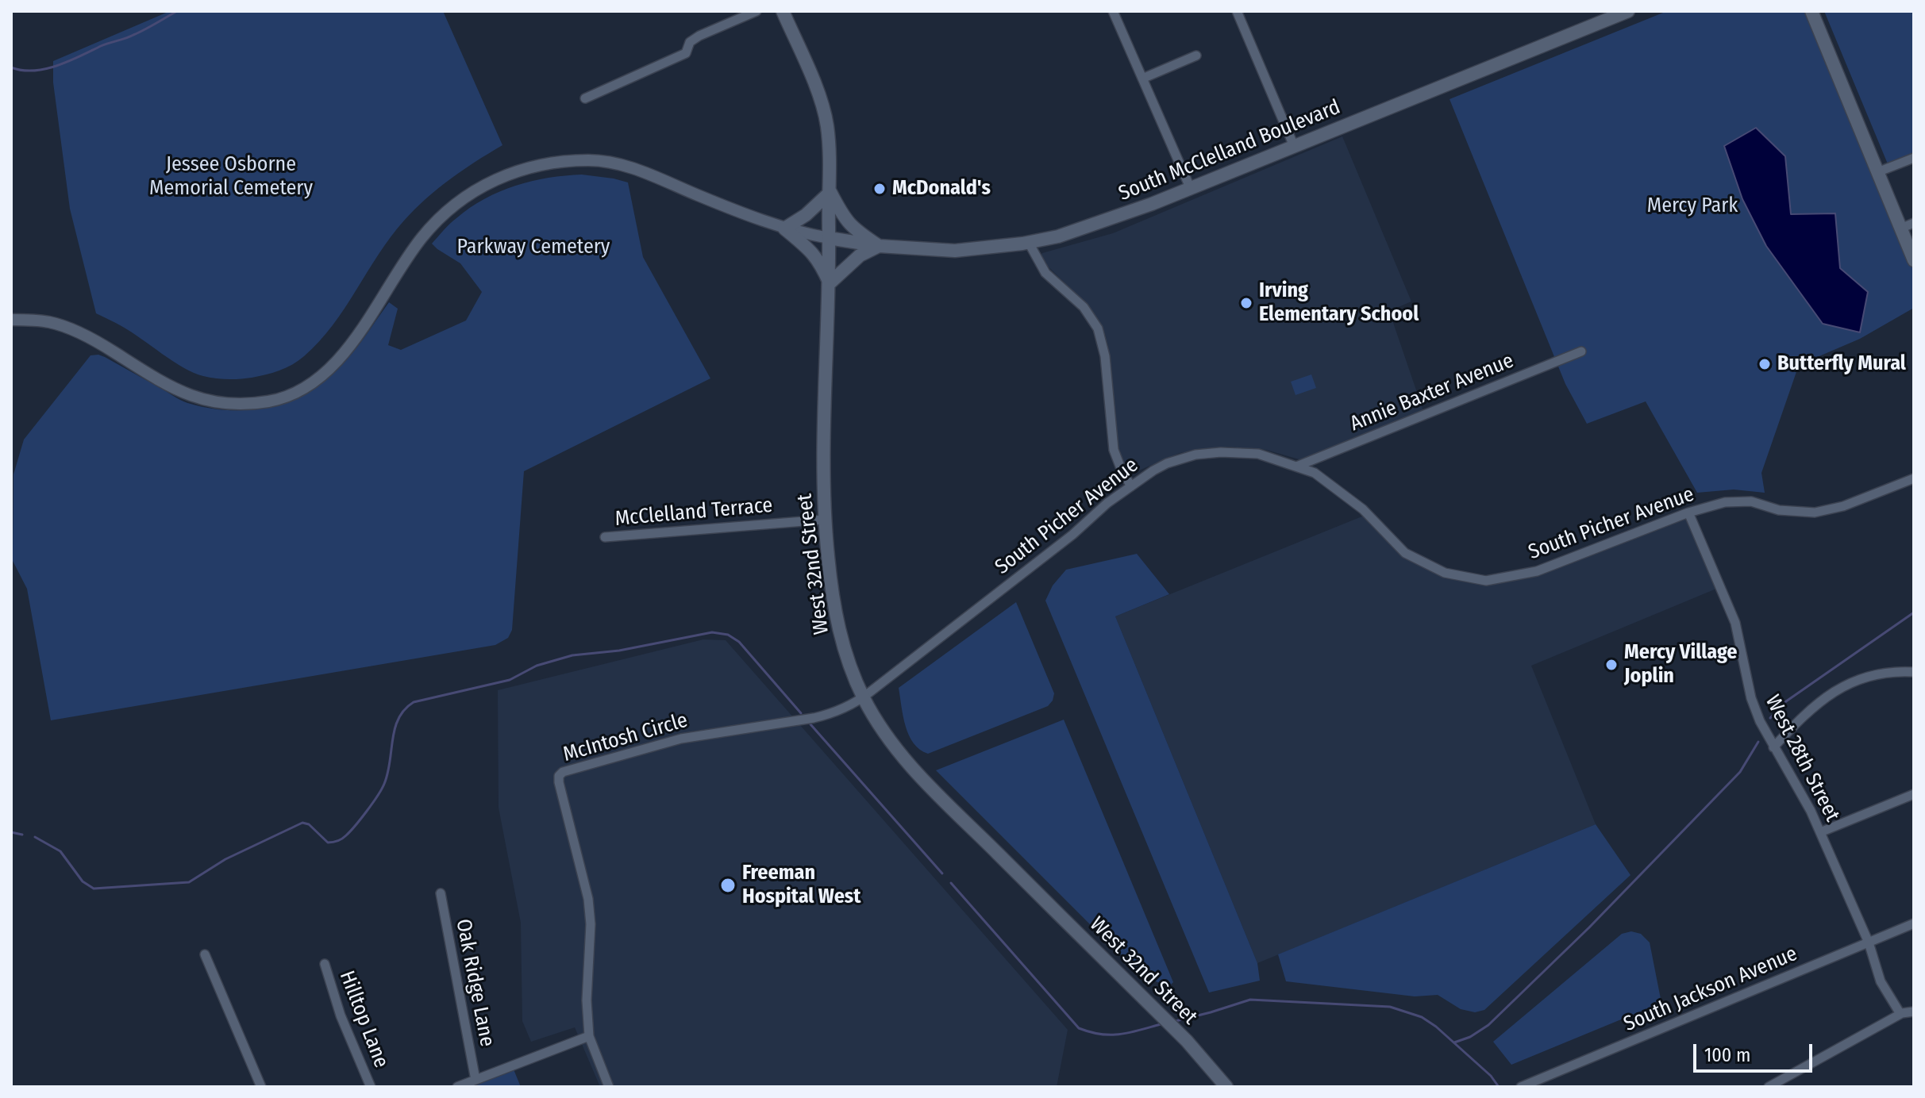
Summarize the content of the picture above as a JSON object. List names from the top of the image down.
{
  "streets": {
    "main road": ["South McClelland Boulevard", "West 32nd Street"],
    "street": [
      "Annie Baxter Avenue",
      "McClelland Terrace",
      "South Picher Avenue",
      "McIntosh Circle",
      "West 28th Street",
      "Oak Ridge Lane",
      "South Jackson Avenue",
      "Hilltop Lane"
    ]
  },
  "crossings": [
    ["South McClelland Boulevard", "West 32nd Street"],
    ["Annie Baxter Avenue", "South Picher Avenue"],
    ["McClelland Terrace", "West 32nd Street"],
    ["South Picher Avenue", "West 32nd Street"],
    ["South Picher Avenue", "McIntosh Circle"],
    ["South Picher Avenue", "West 28th Street"],
    ["West 32nd Street", "McIntosh Circle"],
    ["West 28th Street", "South Jackson Avenue"]
  ],
  "parks": ["Jessee Osborne Memorial Cemetery", "Mercy Park", "Parkway Cemetery"],
  "places": [
    "McDonald's",
    "Irving Elementary School",
    "Butterfly Mural",
    "Mercy Village Joplin",
    "Freeman Hospital West"
  ],
  "scale_bar": "100 m"
}
